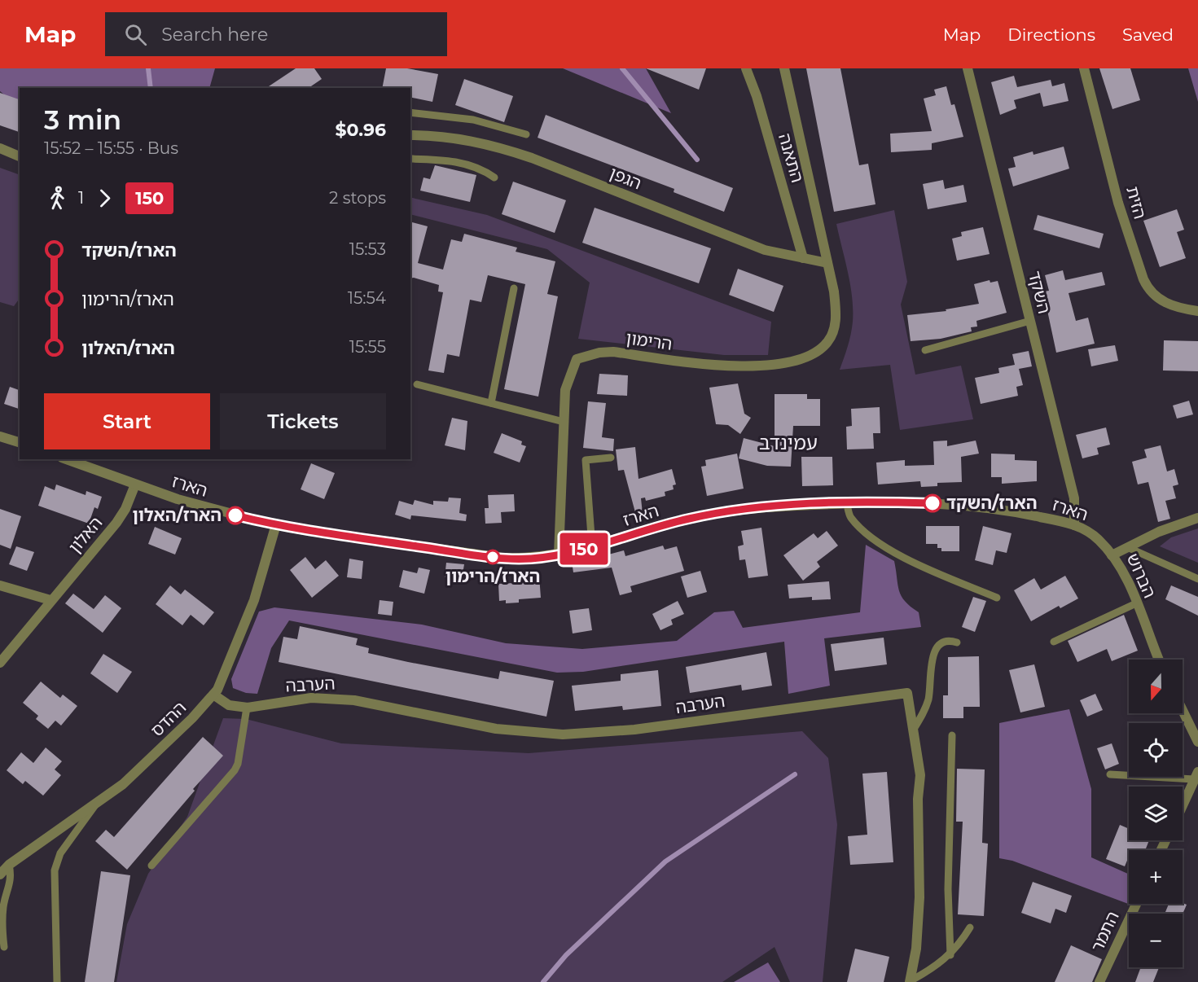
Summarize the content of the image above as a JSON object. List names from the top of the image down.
{
  "streets": {
    "street": [
      "התאנה",
      "הגפן",
      "הזית",
      "השקד",
      "הרימון",
      "הארז",
      "האלון",
      "הברוש",
      "הערבה",
      "ההדס",
      "התמר"
    ]
  },
  "crossings": [
    ["התאנה", "הגפן"],
    ["הגפן", "הרימון"],
    ["השקד", "הארז"],
    ["הרימון", "הארז"],
    ["הארז", "האלון"],
    ["הארז", "הברוש"],
    ["הארז", "ההדס"],
    ["הערבה", "ההדס"]
  ],
  "districts": ["עמינדב"],
  "places": ["הארז/השקד", "הארז/האלון", "הארז/הרימון"],
  "lines": ["bus line 150"],
  "north": "bottom",
  "page": {
    "header": "Map",
    "search": "Search here",
    "nav": ["Map", "Directions", "Saved"],
    "on_map": "150",
    "heading": ["3 min", "15:52 – 15:55 · Bus", "$0.96"],
    "legs": ["1", "150", "2 stops"],
    "list": [
      {
        "name": "הארז/השקד",
        "value": "15:53"
      },
      {
        "name": "הארז/הרימון",
        "value": "15:54"
      },
      {
        "name": "הארז/האלון",
        "value": "15:55"
      }
    ],
    "buttons": ["Start", "Tickets"],
    "map_buttons": ["+", "−"]
  }
}
